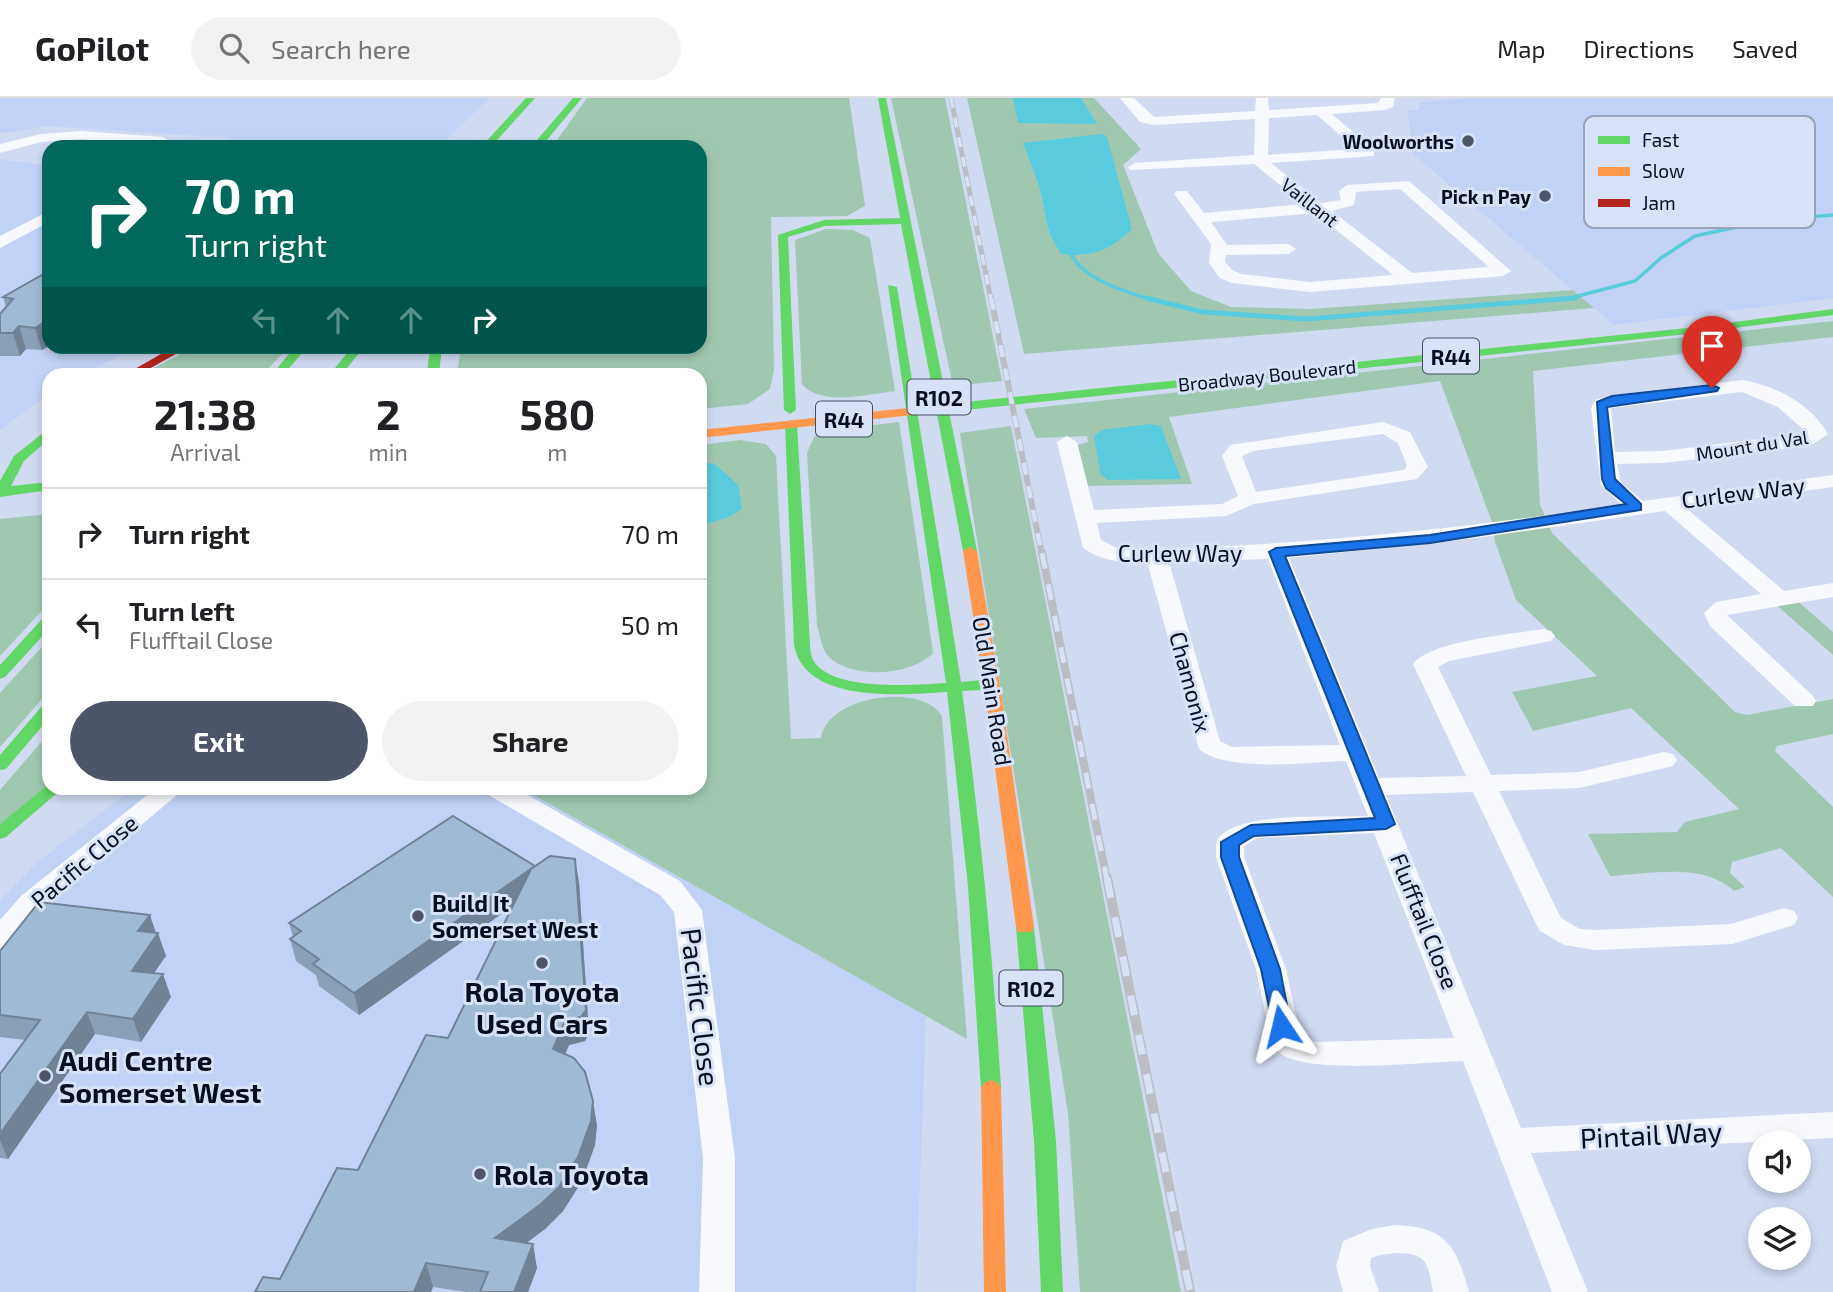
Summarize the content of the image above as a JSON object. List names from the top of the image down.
{
  "streets": {
    "main road": [
      "R44",
      "Broadway Boulevard",
      "R102",
      "Old Main Road"
    ],
    "street": [
      "Vaillant",
      "Mount du Val",
      "Curlew Way",
      "Chamonix",
      "Pacific Close",
      "Flufftail Close",
      "Pintail Way"
    ]
  },
  "crossings": [
    ["Mount du Val", "Curlew Way"],
    ["Curlew Way", "Chamonix"],
    ["Curlew Way", "Flufftail Close"],
    ["Chamonix", "Flufftail Close"],
    ["Flufftail Close", "Pintail Way"]
  ],
  "places": [
    "Woolworths",
    "Pick n Pay",
    "Build It Somerset West",
    "Rola Toyota Used Cars",
    "Audi Centre Somerset West",
    "Rola Toyota"
  ],
  "legend": ["Fast", "Slow", "Jam"],
  "page": {
    "header": "GoPilot",
    "search": "Search here",
    "nav": ["Map", "Directions", "Saved"],
    "turn": ["70 m", "Turn right"],
    "eta": [
      "21:38",
      "Arrival",
      "2",
      "min",
      "580",
      "m"
    ],
    "list": [
      {
        "name": "Turn right",
        "value": "70 m"
      },
      {
        "name": "Turn left",
        "note": "Flufftail Close",
        "value": "50 m"
      }
    ],
    "buttons": ["Exit", "Share"]
  }
}
